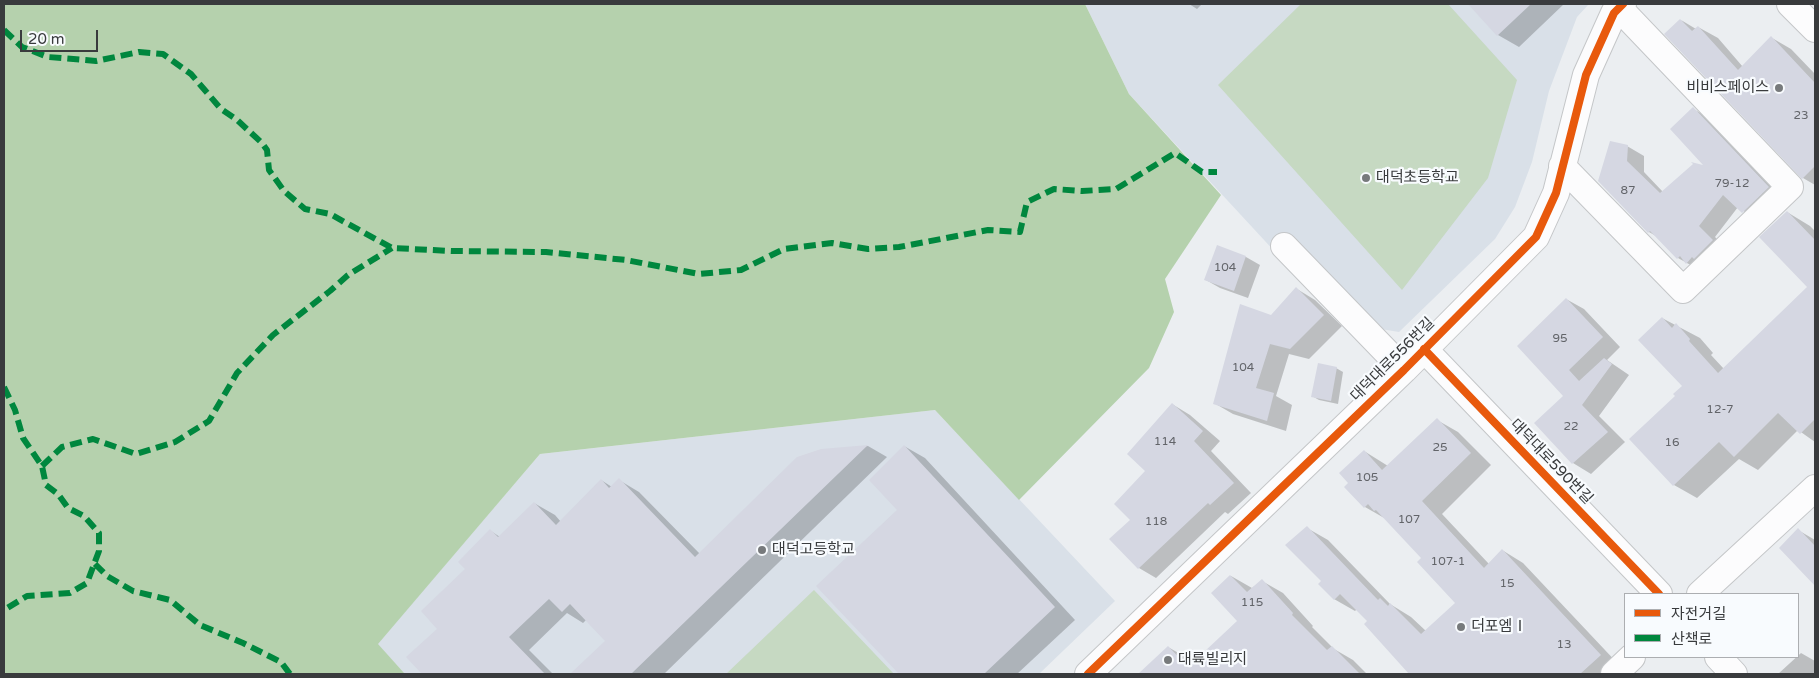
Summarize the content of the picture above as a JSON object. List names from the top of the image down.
{
  "streets": {
    "street": ["대덕대로556번길", "대덕대로590번길"]
  },
  "crossings": [
    ["대덕대로556번길", "대덕대로590번길"]
  ],
  "places": [
    "비비스페이스",
    "대덕초등학교",
    "대덕고등학교",
    "더포엠Ⅰ",
    "대륙빌리지"
  ],
  "house_numbers": [
    "23",
    "79-12",
    "87",
    "104",
    "95",
    "104",
    "12-7",
    "22",
    "114",
    "16",
    "25",
    "105",
    "107",
    "118",
    "107-1",
    "15",
    "115",
    "13"
  ],
  "legend": ["자전거길", "산책로"],
  "scale_bar": "20 m"
}
